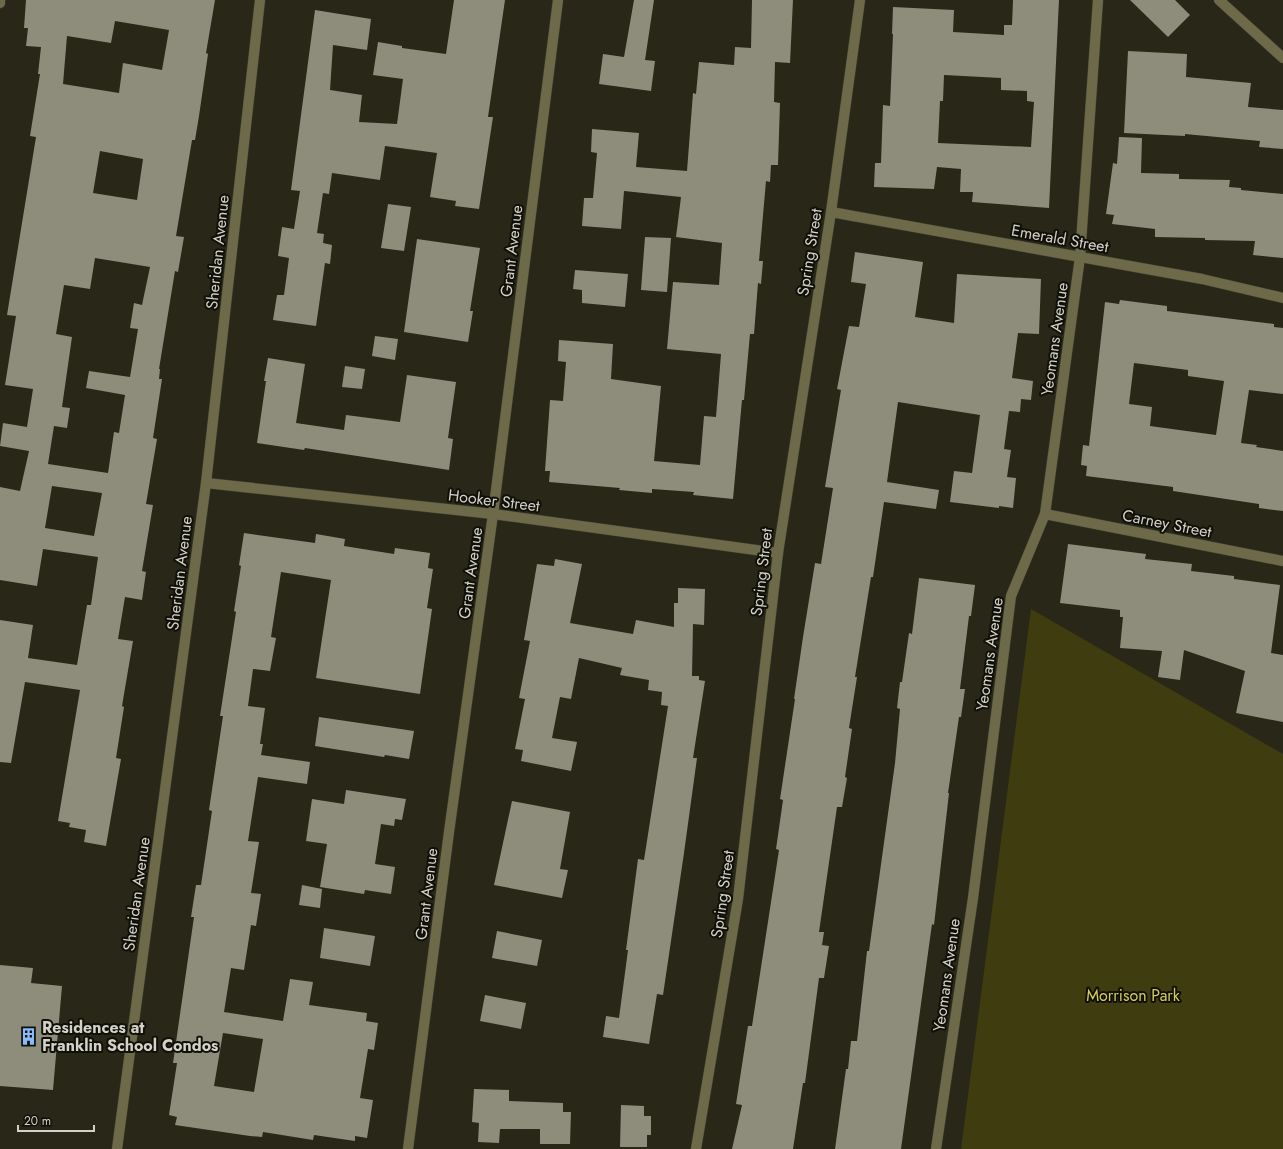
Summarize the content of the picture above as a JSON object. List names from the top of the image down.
{
  "streets": {
    "street": [
      "Emerald Street",
      "Grant Avenue",
      "Sheridan Avenue",
      "Spring Street",
      "Yeomans Avenue",
      "Hooker Street",
      "Carney Street"
    ]
  },
  "crossings": [
    ["Emerald Street", "Spring Street"],
    ["Emerald Street", "Yeomans Avenue"],
    ["Grant Avenue", "Hooker Street"],
    ["Sheridan Avenue", "Hooker Street"],
    ["Spring Street", "Hooker Street"],
    ["Yeomans Avenue", "Carney Street"]
  ],
  "parks": ["Morrison Park"],
  "places": {
    "building": ["Residences at Franklin School Condos"]
  },
  "scale_bar": "20 m"
}
